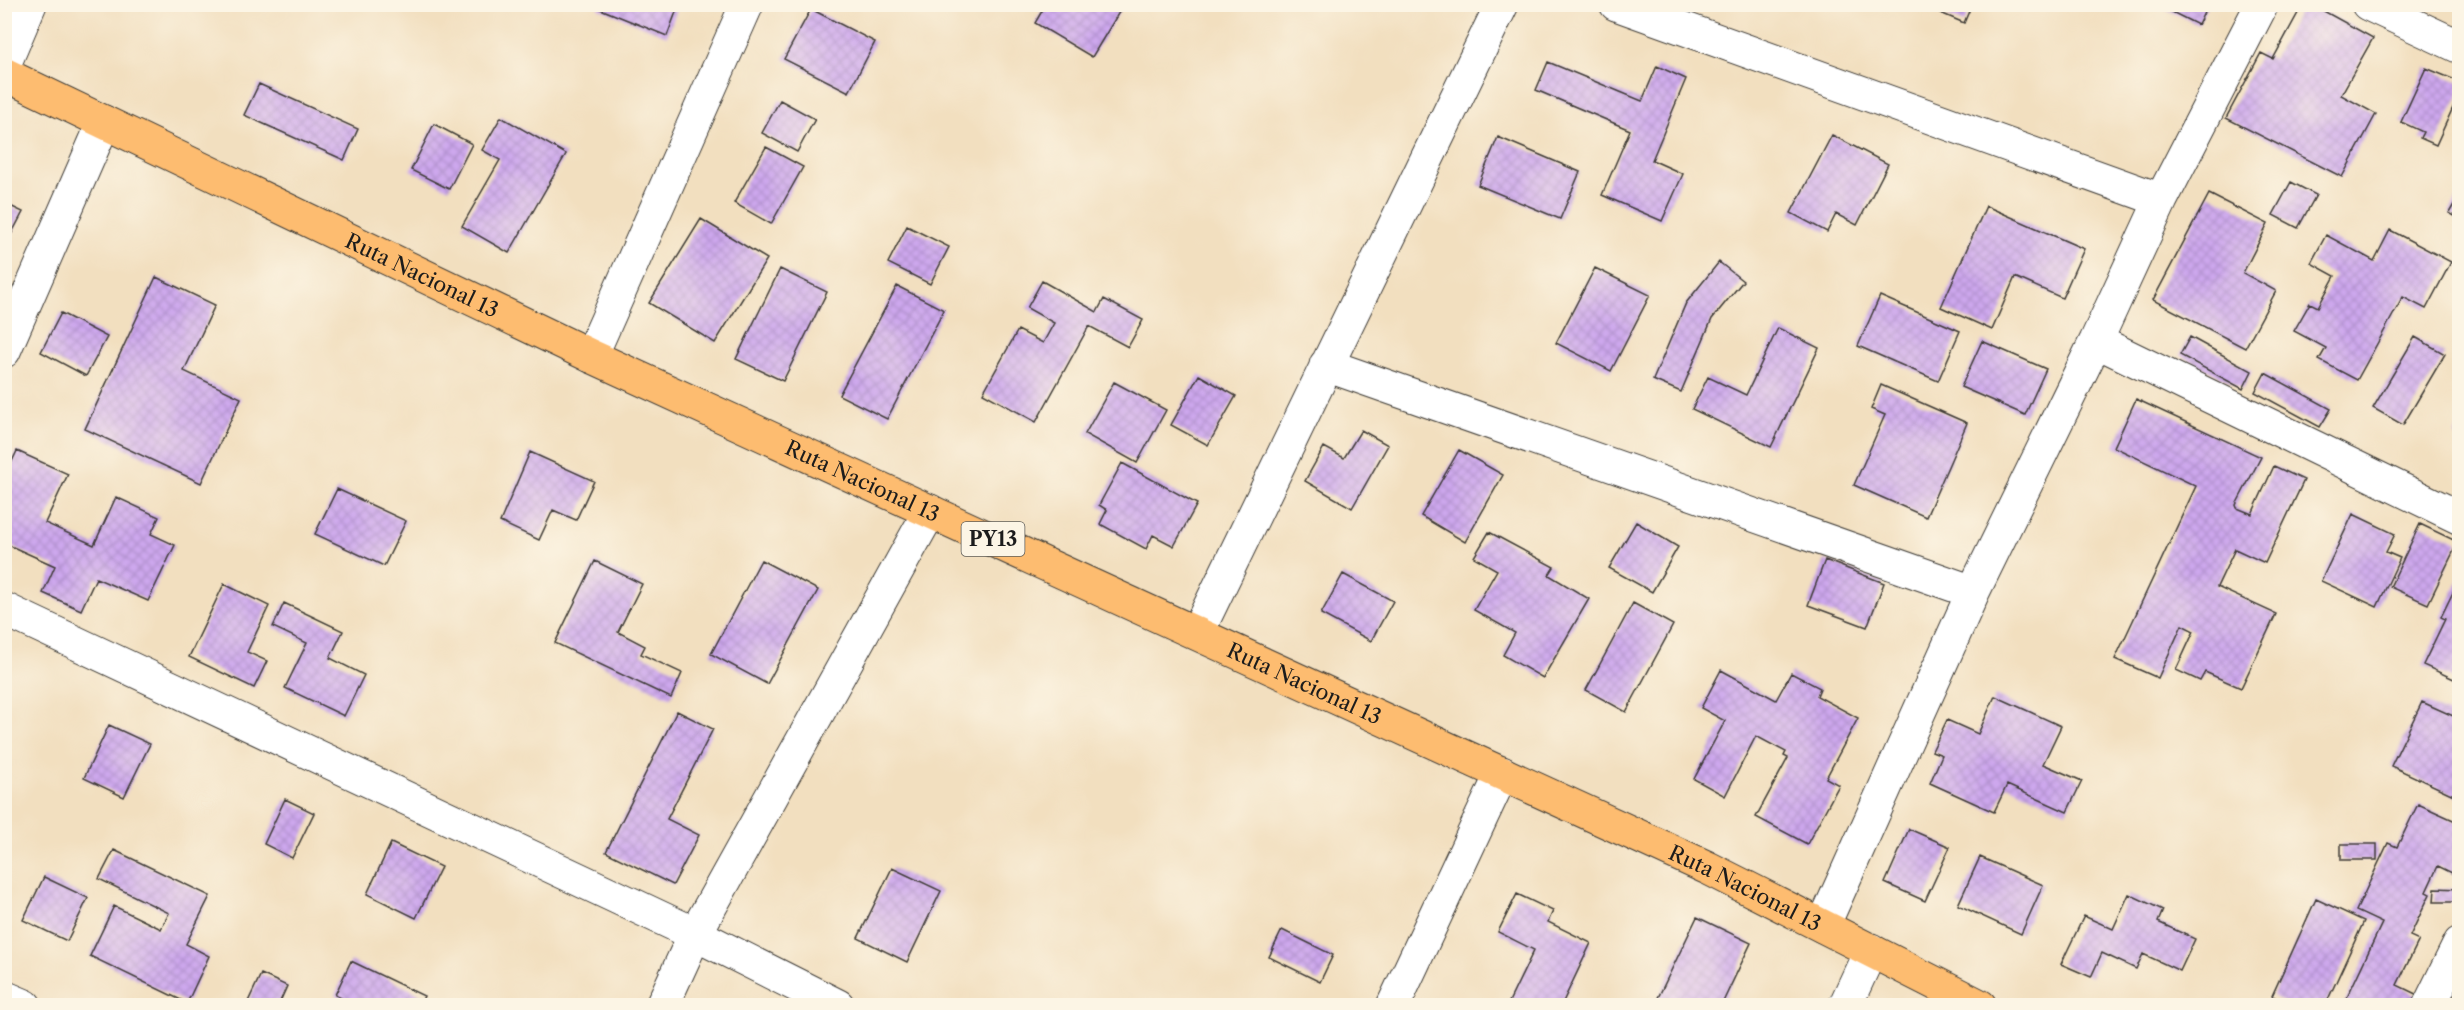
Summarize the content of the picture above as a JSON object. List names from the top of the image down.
{
  "streets": {
    "highway": ["Ruta Nacional 13", "PY13"]
  }
}
